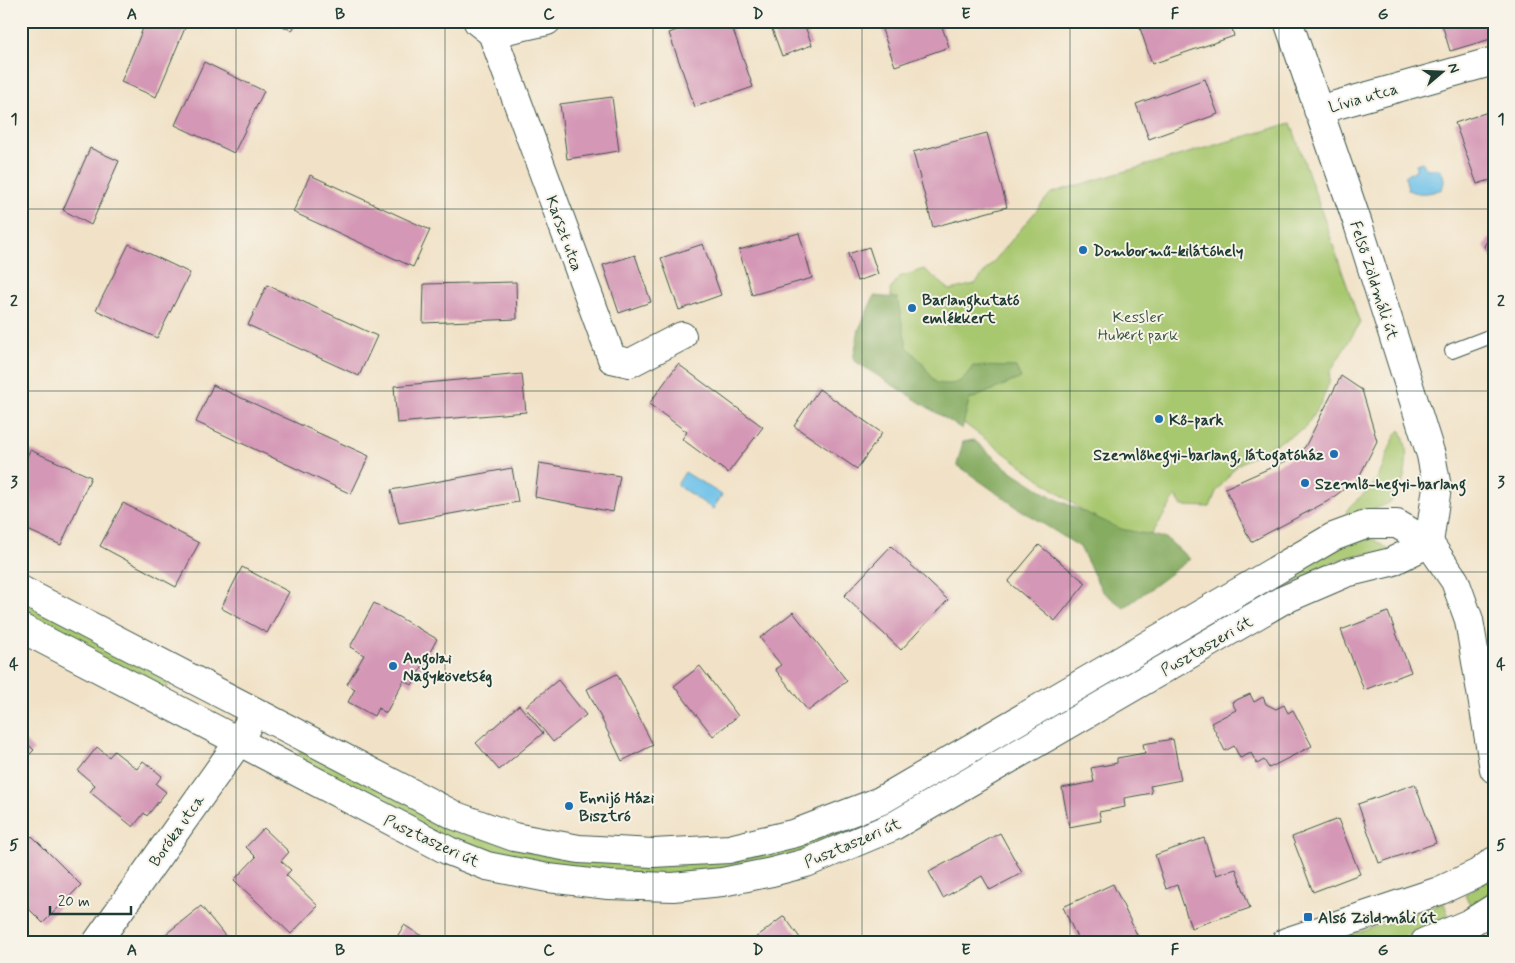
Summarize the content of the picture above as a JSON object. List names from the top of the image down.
{
  "streets": {
    "street": [
      "Lívia utca",
      "Karszt utca",
      "Felső Zöldmáli út",
      "Pusztaszeri út",
      "Boróka utca"
    ]
  },
  "crossings": [
    ["Lívia utca", "Felső Zöldmáli út"],
    ["Felső Zöldmáli út", "Pusztaszeri út"],
    ["Pusztaszeri út", "Boróka utca"]
  ],
  "parks": ["Kessler Hubert park"],
  "places": {
    "other": [
      "Dombormű-kilátóhely",
      "Barlangkutató emlékkert",
      "Kő-park",
      "Szemlőhegyi-barlang, látogatóház",
      "Szemlő-hegyi-barlang",
      "Angolai Nagykövetség",
      "Ennijó Házi Bisztró"
    ],
    "transit": ["Alsó Zöldmáli út"]
  },
  "scale_bar": "20 m",
  "north": "right",
  "grid": {
    "columns": [
      "A",
      "B",
      "C",
      "D",
      "E",
      "F",
      "G"
    ],
    "rows": [
      "1",
      "2",
      "3",
      "4",
      "5"
    ]
  }
}
